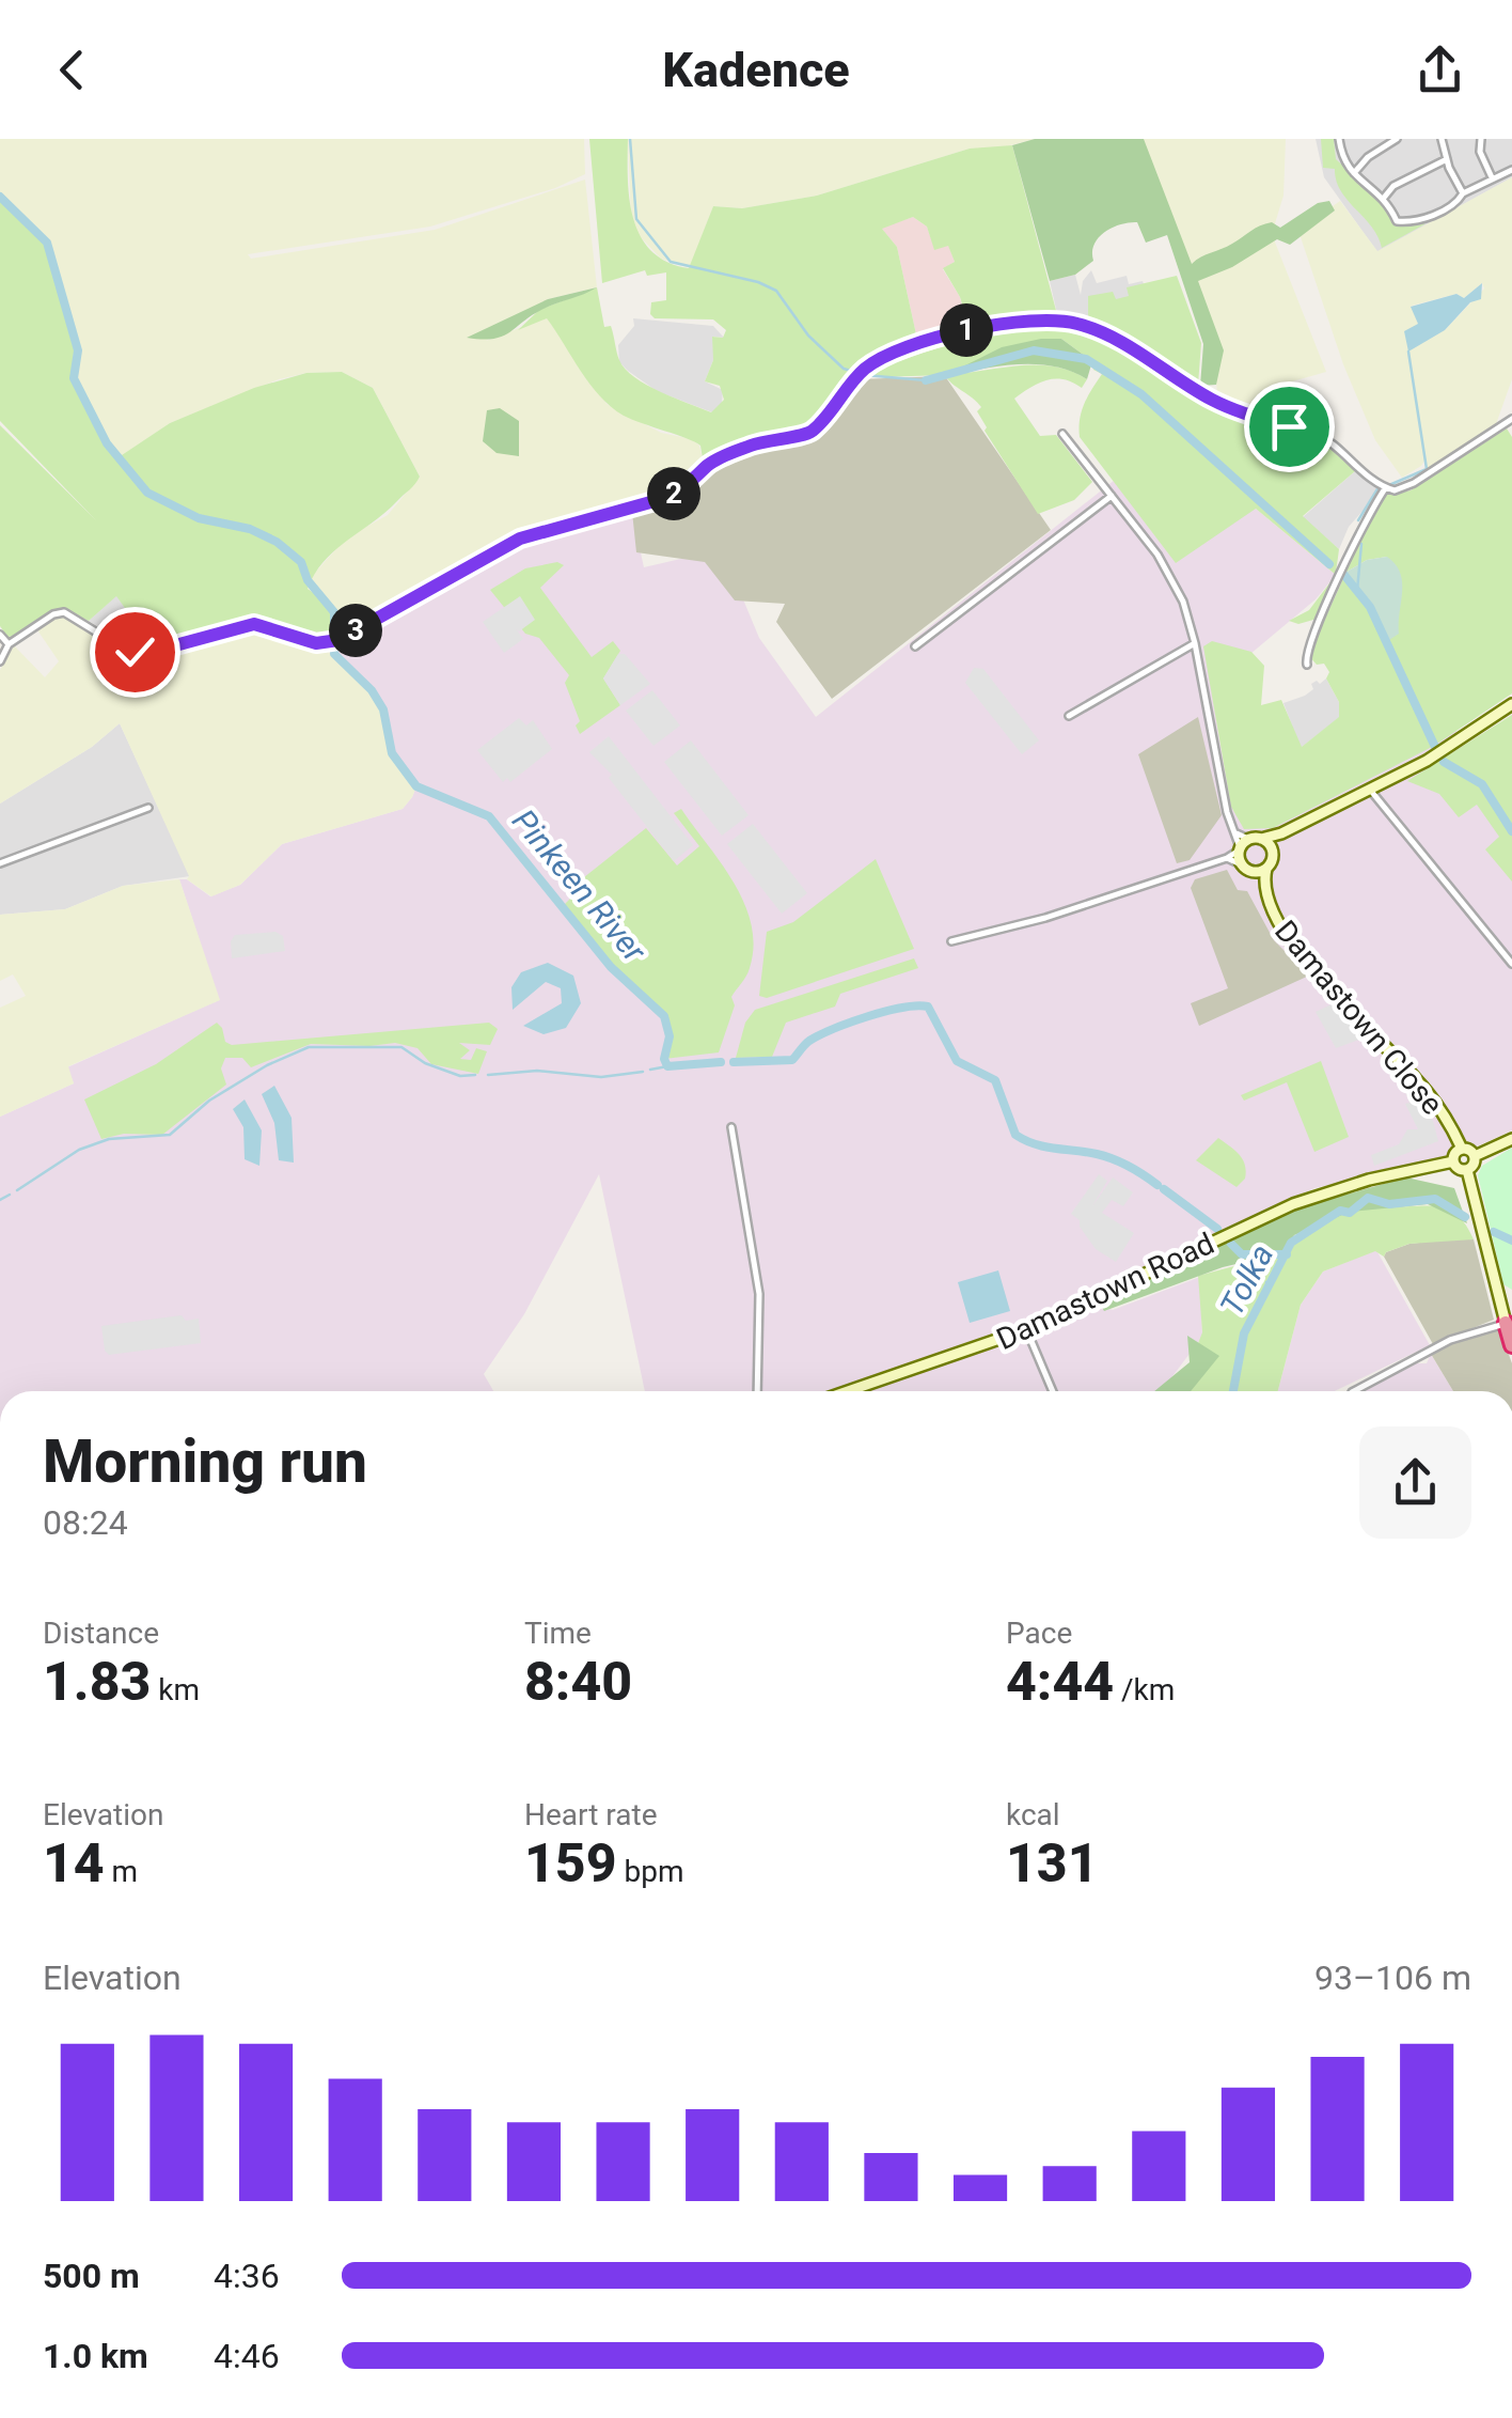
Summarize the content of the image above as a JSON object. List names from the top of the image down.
{
  "streets": {
    "street": ["Damastown Close", "Damastown Road"]
  },
  "water": ["Pinkeen River", "Tolka"],
  "page": {
    "header": "Kadence",
    "pins": ["1", "2", "3"],
    "heading": ["Morning run", "08:24"],
    "stats": [
      ["Distance", "1.83 km"],
      ["Time", "8:40"],
      ["Pace", "4:44 /km"],
      ["Elevation", "14 m"],
      ["Heart rate", "159 bpm"],
      ["kcal", "131"]
    ],
    "chart": ["Elevation", "93–106 m"],
    "list": [
      {
        "name": "500 m",
        "note": "4:36"
      },
      {
        "name": "1.0 km",
        "note": "4:46"
      }
    ]
  }
}
